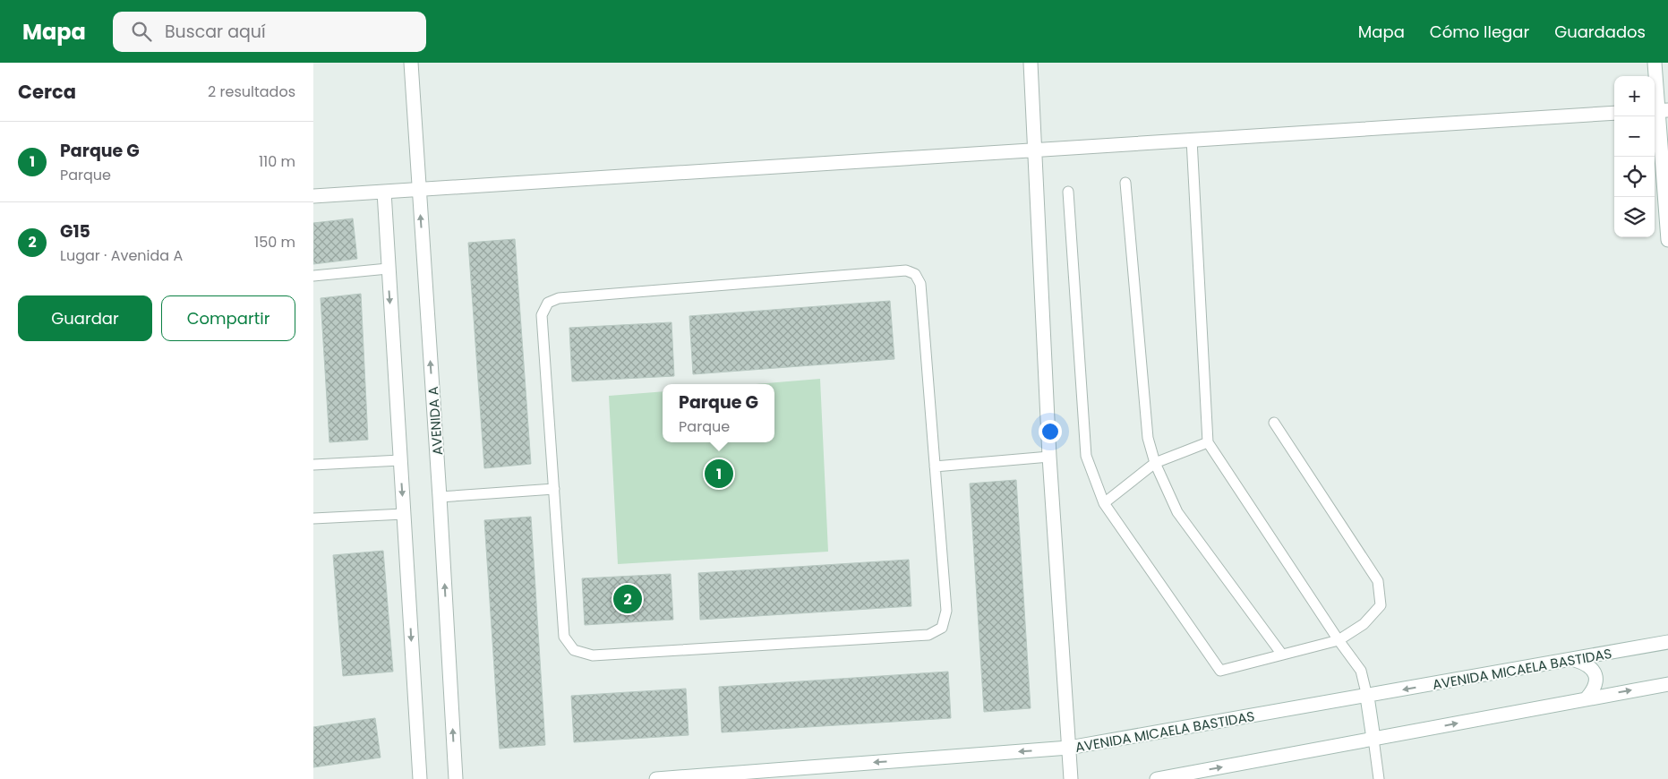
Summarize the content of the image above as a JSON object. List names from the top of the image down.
{
  "streets": {
    "street": ["AVENIDA A", "AVENIDA MICAELA BASTIDAS"]
  },
  "page": {
    "header": "Mapa",
    "search": "Buscar aquí",
    "nav": ["Mapa", "Cómo llegar", "Guardados"],
    "heading": ["Cerca", "2 resultados"],
    "map_buttons": ["+", "−"],
    "list": [
      {
        "mark": "1",
        "name": "Parque G",
        "note": "Parque",
        "value": "110 m"
      },
      {
        "mark": "2",
        "name": "G15",
        "note": "Lugar · Avenida A",
        "value": "150 m"
      }
    ],
    "buttons": ["Guardar", "Compartir"],
    "popup": ["Parque G", "Parque"],
    "pins": ["1", "2"]
  }
}
